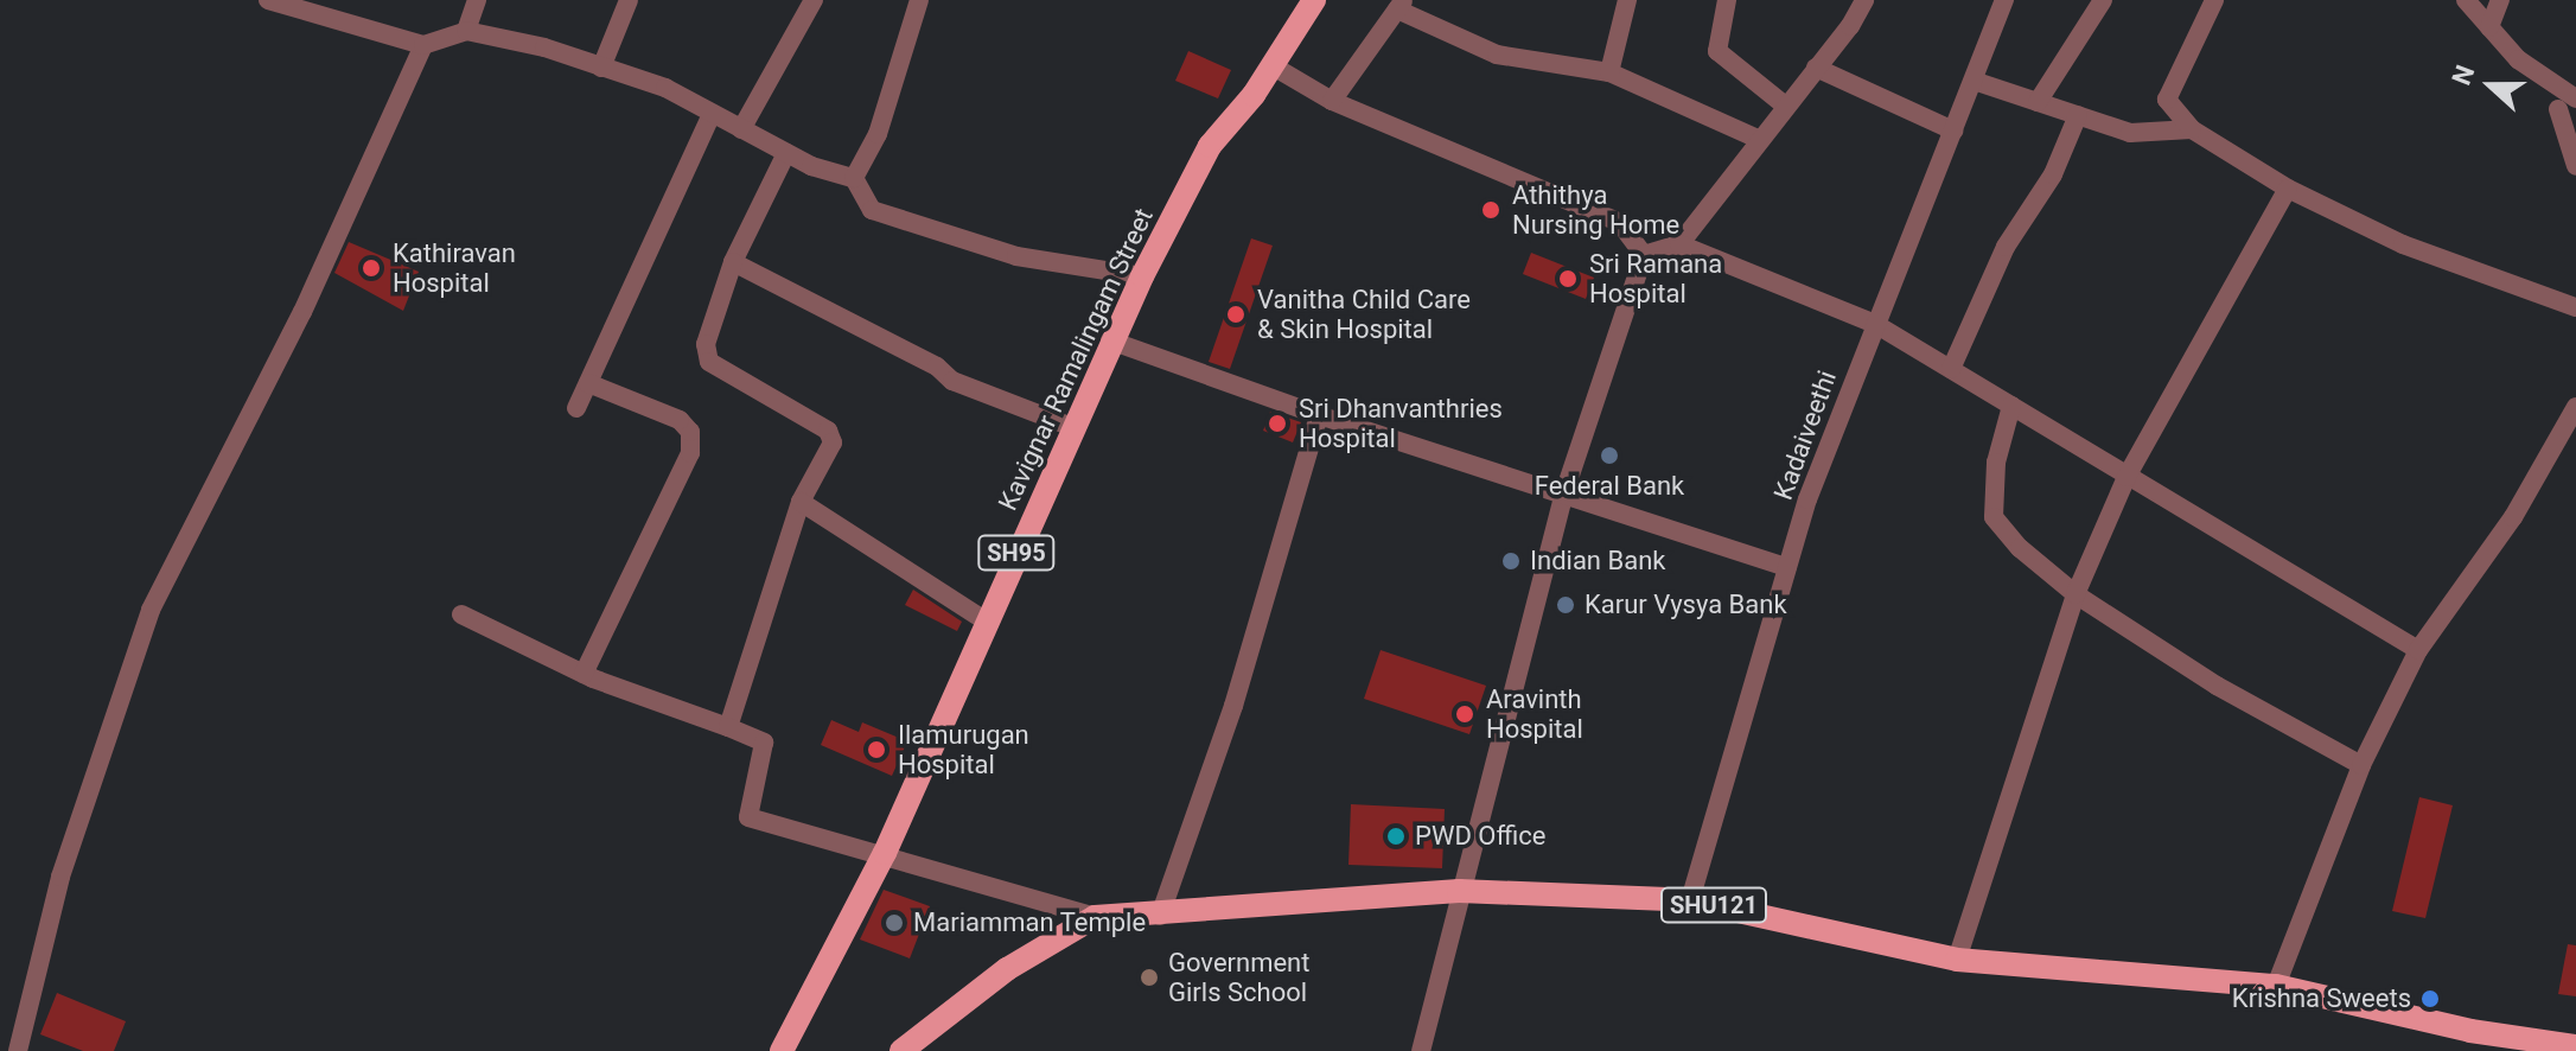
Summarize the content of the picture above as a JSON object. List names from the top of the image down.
{
  "streets": {
    "main road": ["Kavignar Ramalingam Street", "SH95", "SHU121"],
    "street": ["Kadaiveethi"]
  },
  "crossings": [
    ["Kavignar Ramalingam Street", "SH95"],
    ["Kadaiveethi", "SHU121"]
  ],
  "places": [
    "Athithya Nursing Home",
    "Kathiravan Hospital",
    "Sri Ramana Hospital",
    "Vanitha Child Care & Skin Hospital",
    "Sri Dhanvanthries Hospital",
    "Federal Bank",
    "Indian Bank",
    "Karur Vysya Bank",
    "Aravinth Hospital",
    "Ilamurugan Hospital",
    "PWD Office",
    "Mariamman Temple",
    "Government Girls School",
    "Krishna Sweets"
  ],
  "north": "left"
}
